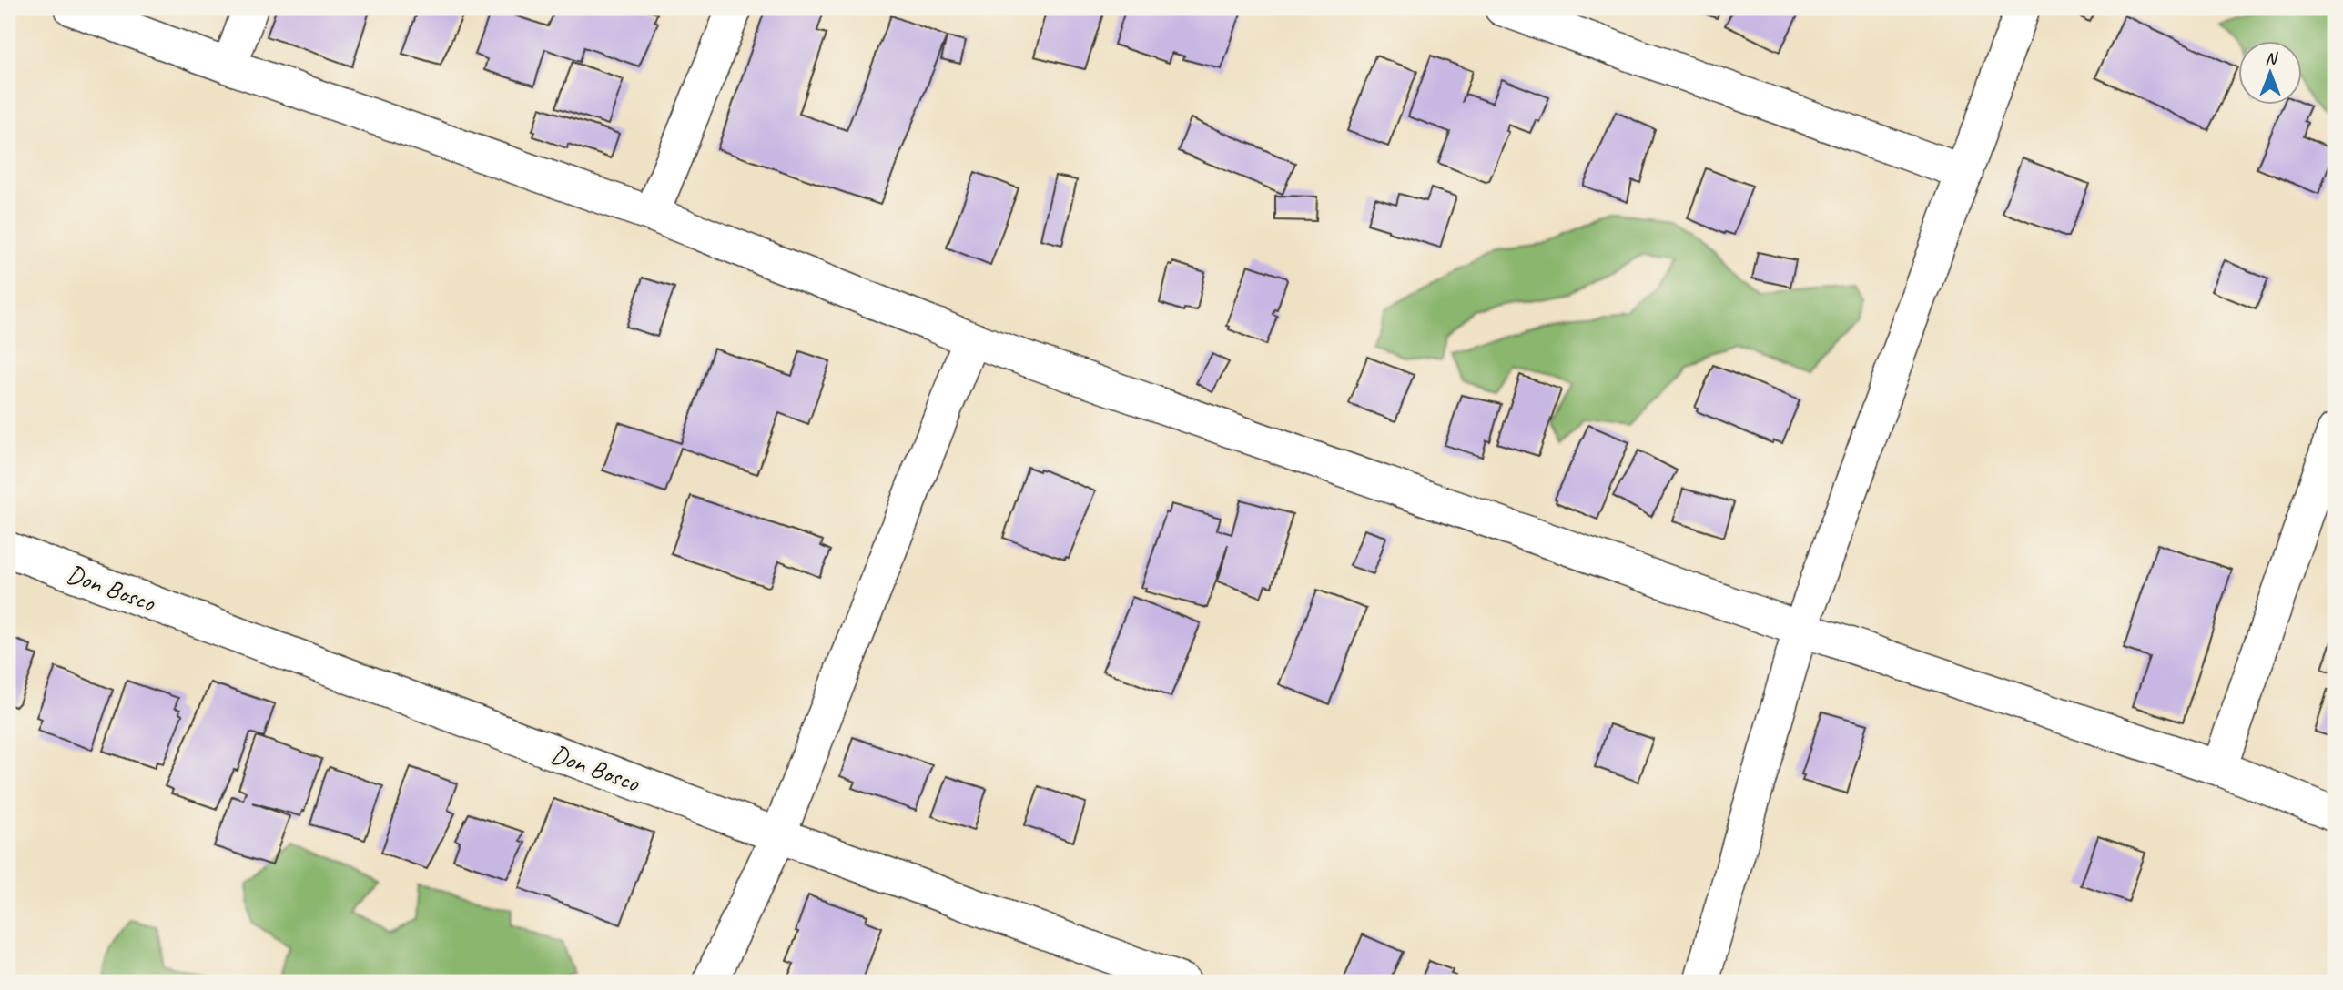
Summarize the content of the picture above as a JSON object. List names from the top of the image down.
{
  "streets": {
    "street": ["Don Bosco"]
  },
  "north": "top"
}
